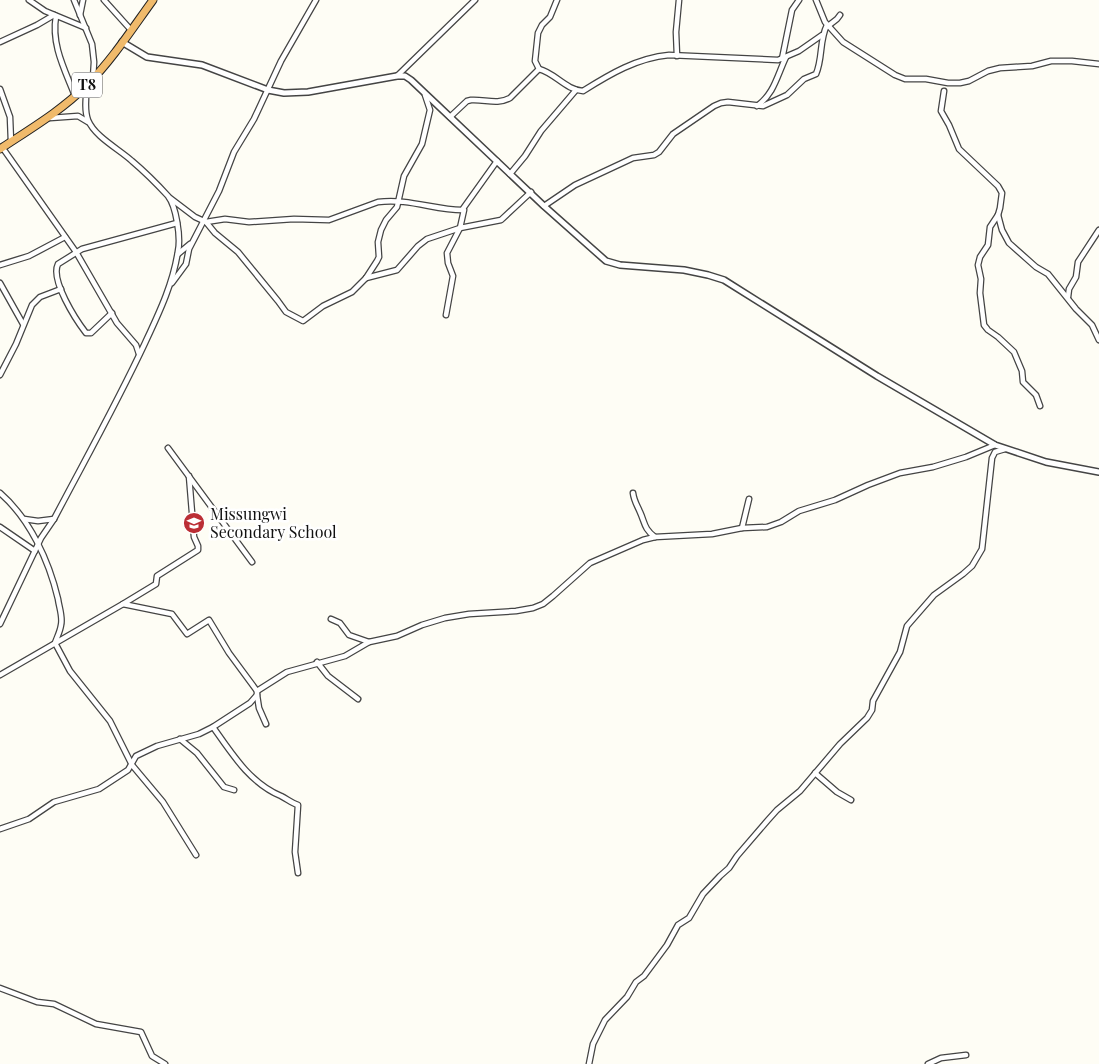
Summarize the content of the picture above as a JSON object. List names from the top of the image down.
{
  "streets": {
    "highway": ["T8"]
  },
  "places": {
    "school or university": ["Missungwi Secondary School"]
  }
}
